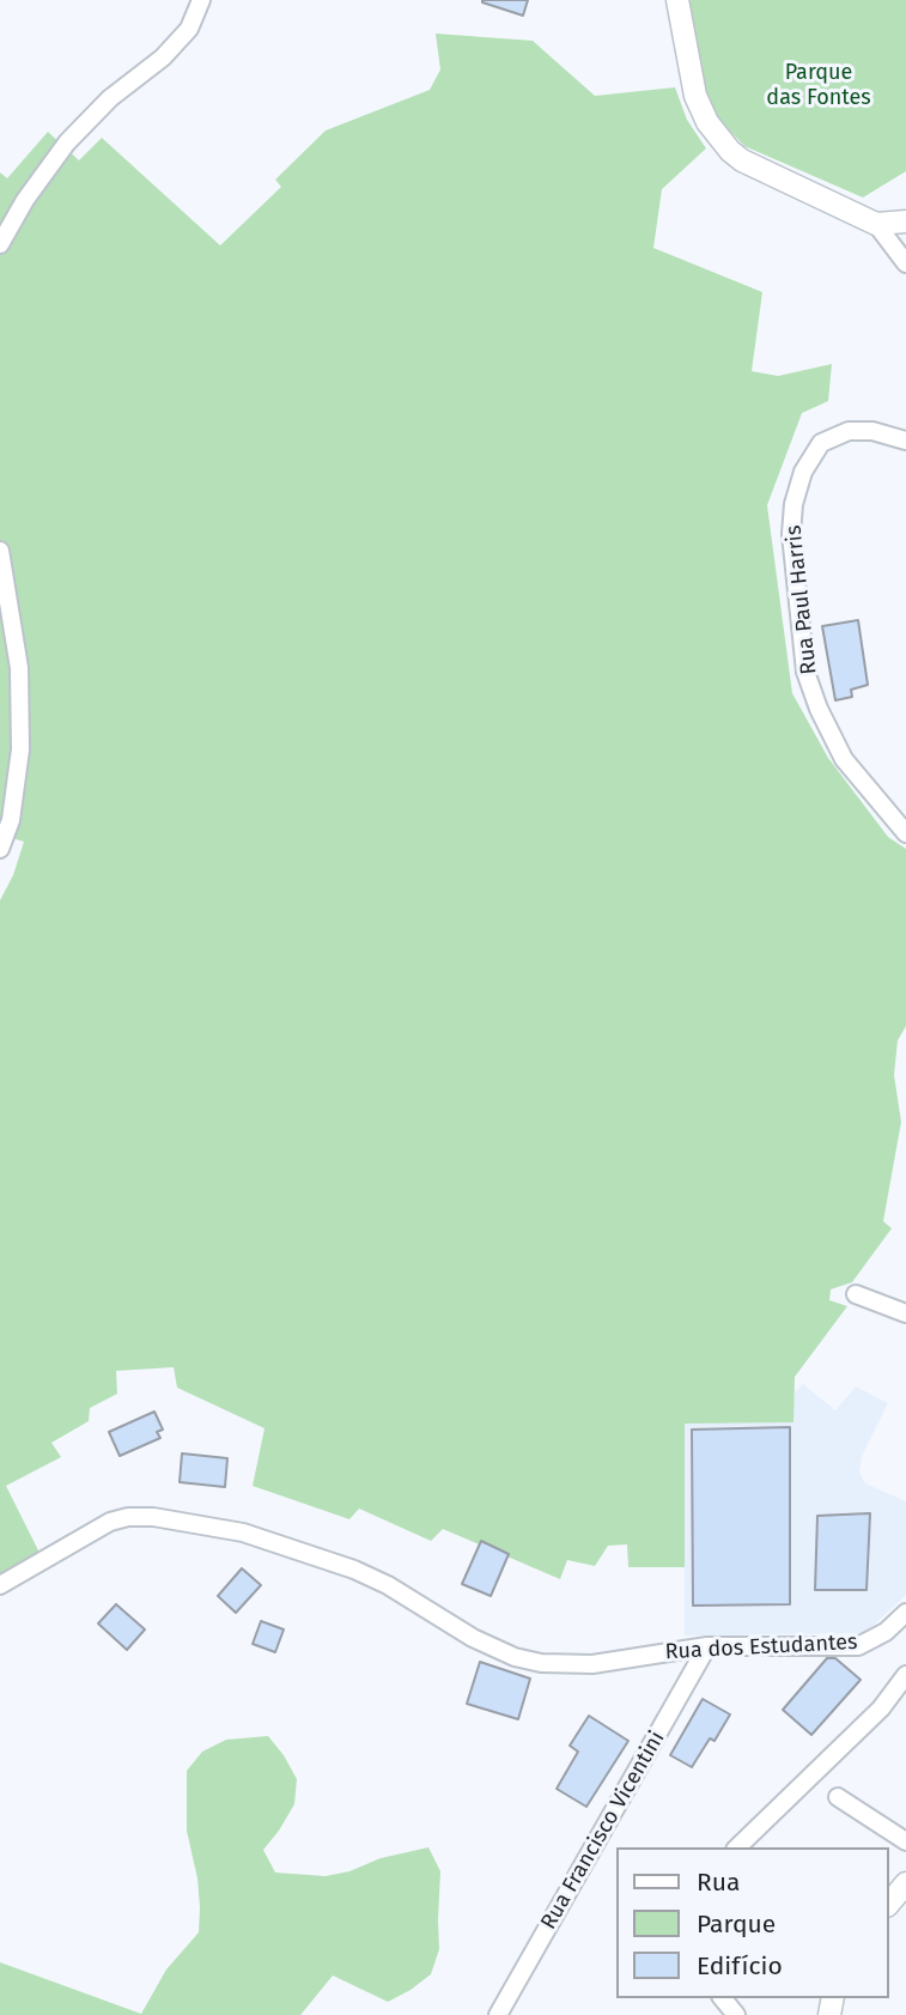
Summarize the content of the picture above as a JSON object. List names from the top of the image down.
{
  "streets": {
    "street": ["Rua Paul Harris", "Rua dos Estudantes", "Rua Francisco Vicentini"]
  },
  "crossings": [
    ["Rua dos Estudantes", "Rua Francisco Vicentini"]
  ],
  "parks": ["Parque das Fontes"],
  "legend": ["Rua", "Parque", "Edifício"]
}
